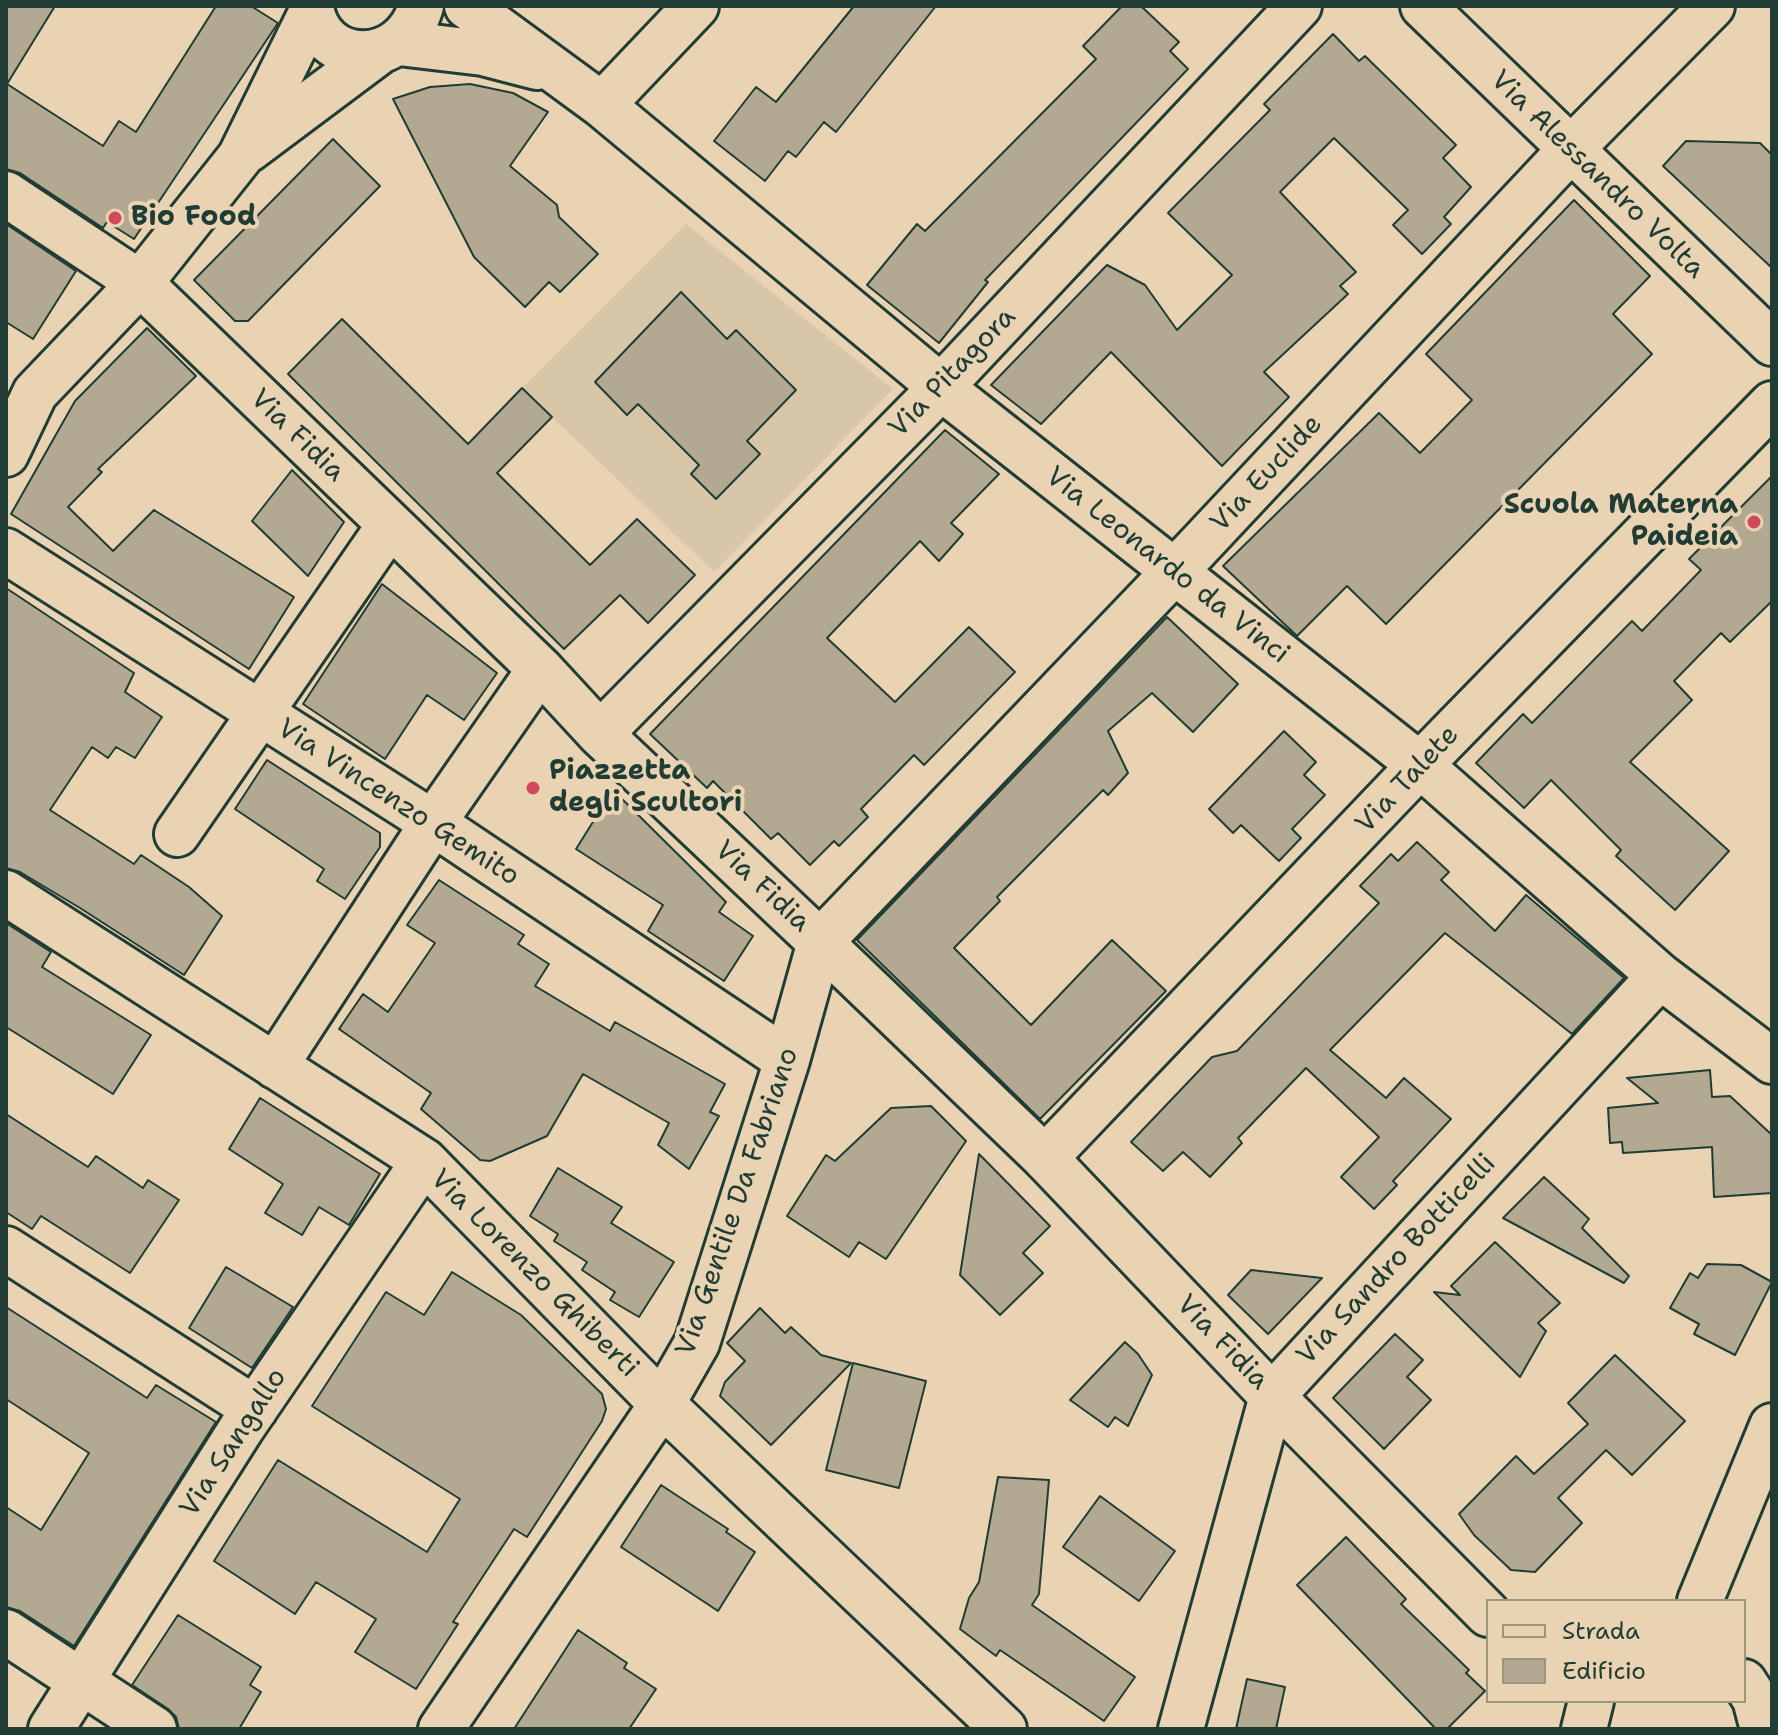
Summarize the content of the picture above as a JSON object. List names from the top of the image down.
{
  "streets": {
    "street": [
      "Via Alessandro Volta",
      "Via Pitagora",
      "Via Fidia",
      "Via Euclide",
      "Via Leonardo da Vinci",
      "Via Talete",
      "Via Vincenzo Gemito",
      "Via Gentile Da Fabriano",
      "Via Sandro Botticelli",
      "Via Lorenzo Ghiberti",
      "Via Sangallo"
    ]
  },
  "crossings": [
    ["Via Alessandro Volta", "Via Euclide"],
    ["Via Pitagora", "Via Fidia"],
    ["Via Pitagora", "Via Leonardo da Vinci"],
    ["Via Fidia", "Via Euclide"],
    ["Via Fidia", "Via Talete"],
    ["Via Fidia", "Via Gentile Da Fabriano"],
    ["Via Fidia", "Via Sandro Botticelli"],
    ["Via Euclide", "Via Leonardo da Vinci"],
    ["Via Euclide", "Via Gentile Da Fabriano"],
    ["Via Leonardo da Vinci", "Via Talete"],
    ["Via Leonardo da Vinci", "Via Sandro Botticelli"],
    ["Via Vincenzo Gemito", "Via Gentile Da Fabriano"],
    ["Via Gentile Da Fabriano", "Via Lorenzo Ghiberti"],
    ["Via Lorenzo Ghiberti", "Via Sangallo"]
  ],
  "places": ["Bio Food", "Scuola Materna Paideia", "Piazzetta degli Scultori"],
  "legend": ["Strada", "Edificio"]
}
